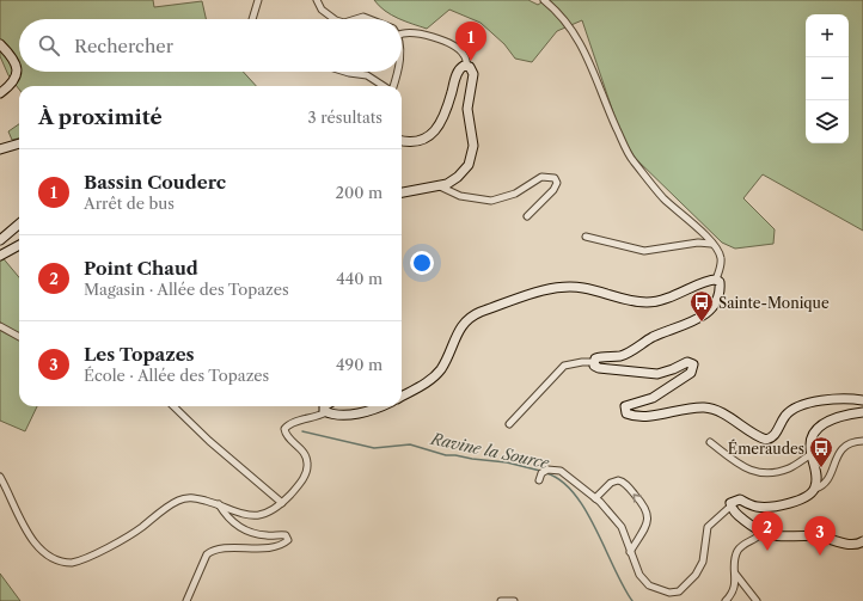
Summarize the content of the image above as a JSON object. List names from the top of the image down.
{
  "water": ["Ravine la Source"],
  "places": {
    "bus stop": ["Sainte-Monique", "Émeraudes"]
  },
  "page": {
    "map_buttons": ["+", "−"],
    "search": "Rechercher",
    "pins": ["1", "2", "3"],
    "heading": ["À proximité", "3 résultats"],
    "list": [
      {
        "mark": "1",
        "name": "Bassin Couderc",
        "note": "Arrêt de bus",
        "value": "200 m"
      },
      {
        "mark": "2",
        "name": "Point Chaud",
        "note": "Magasin · Allée des Topazes",
        "value": "440 m"
      },
      {
        "mark": "3",
        "name": "Les Topazes",
        "note": "École · Allée des Topazes",
        "value": "490 m"
      }
    ]
  }
}
